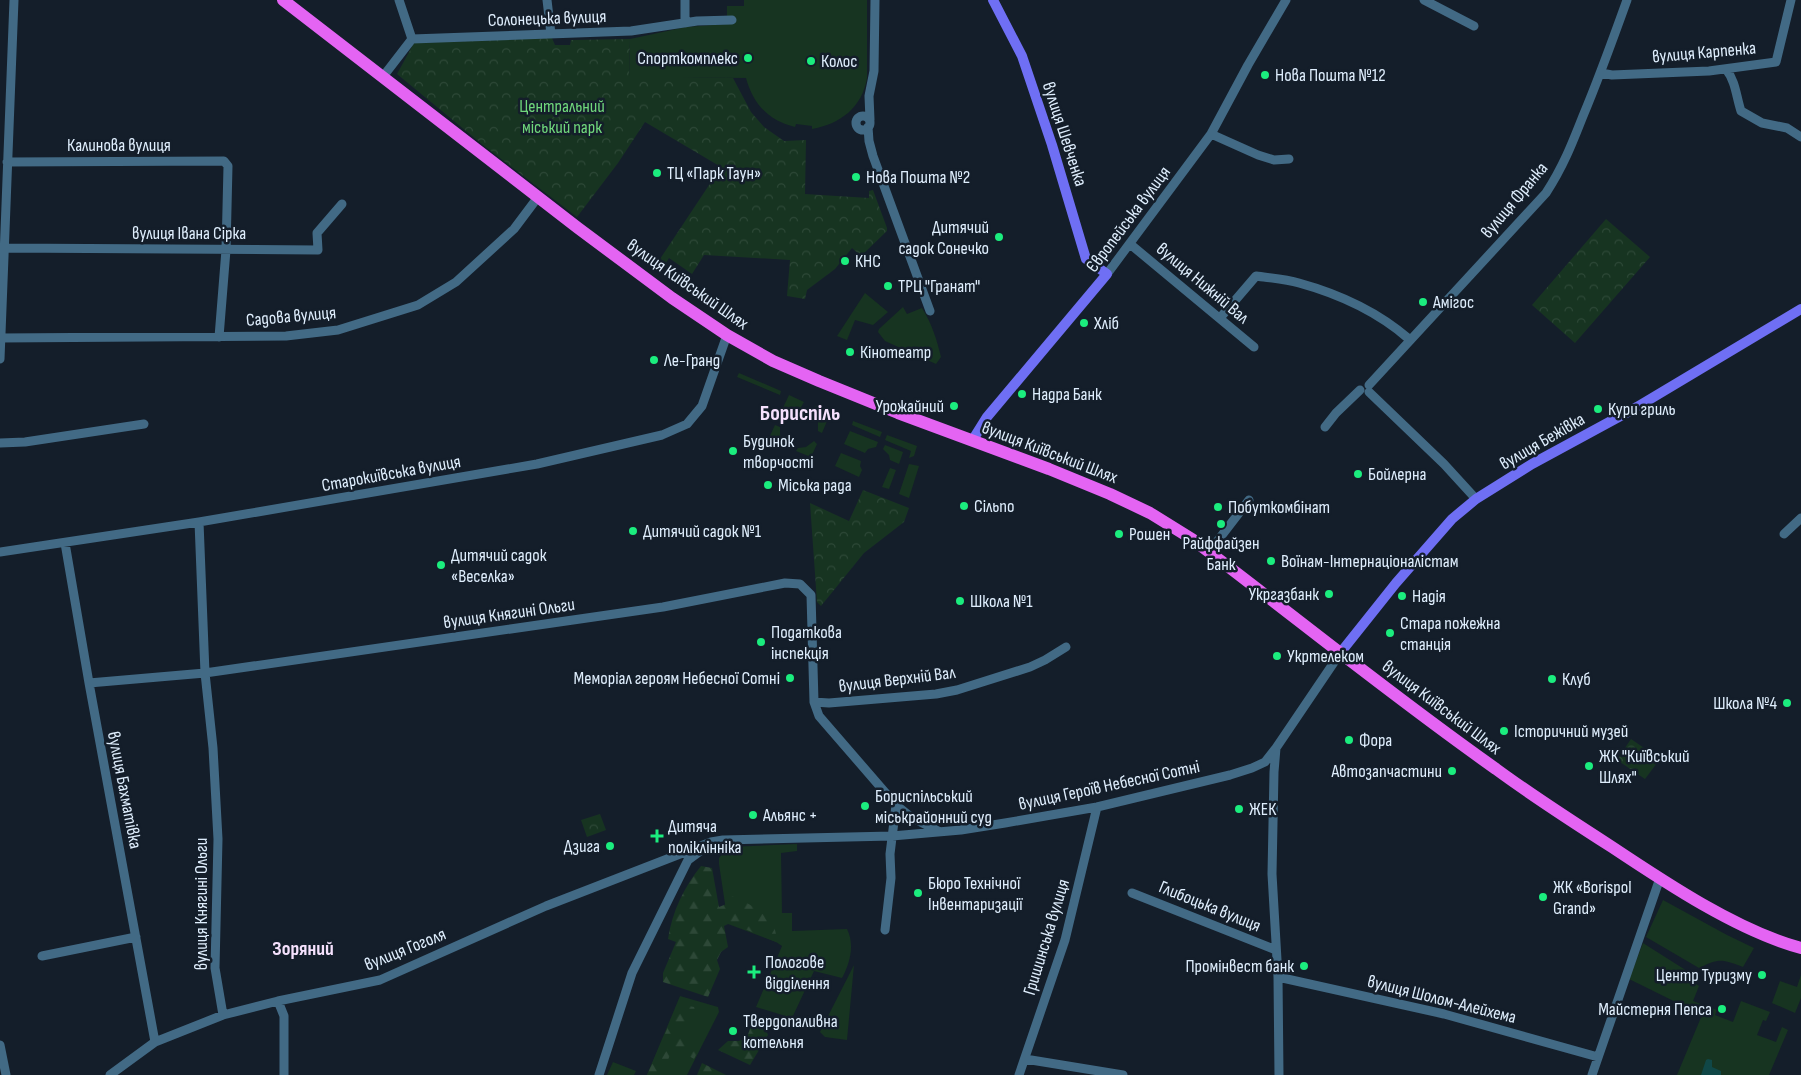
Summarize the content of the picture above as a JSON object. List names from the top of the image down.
{
  "streets": {
    "highway": ["вулиця Київський Шлях"],
    "main road": ["вулиця Шевченка", "Європейська вулиця", "вулиця Бежівка"],
    "street": [
      "Солонецька вулиця",
      "вулиця Карпенка",
      "Калинова вулиця",
      "вулиця Франка",
      "вулиця Івана Сірка",
      "вулиця Нижній Вал",
      "Садова вулиця",
      "Старокиївська вулиця",
      "вулиця Княгині Ольги",
      "вулиця Верхній Вал",
      "вулиця Героїв Небесної Сотні",
      "вулиця Бахматівка",
      "Глибоцька вулиця",
      "Гришинська вулиця",
      "вулиця Гоголя",
      "вулиця Шолом-Алейхема"
    ]
  },
  "crossings": [
    ["вулиця Карпенка", "вулиця Франка"],
    ["вулиця Шевченка", "Європейська вулиця"],
    ["Калинова вулиця", "вулиця Івана Сірка"],
    ["Європейська вулиця", "вулиця Нижній Вал"],
    ["Європейська вулиця", "вулиця Київський Шлях"],
    ["вулиця Київський Шлях", "Садова вулиця"],
    ["вулиця Київський Шлях", "вулиця Бежівка"],
    ["вулиця Київський Шлях", "Старокиївська вулиця"],
    ["вулиця Київський Шлях", "Глибоцька вулиця"],
    ["вулиця Бежівка", "Глибоцька вулиця"],
    ["Старокиївська вулиця", "вулиця Княгині Ольги"],
    ["Старокиївська вулиця", "вулиця Бахматівка"],
    ["вулиця Княгині Ольги", "вулиця Верхній Вал"],
    ["вулиця Княгині Ольги", "вулиця Гоголя"],
    ["вулиця Героїв Небесної Сотні", "Глибоцька вулиця"],
    ["вулиця Героїв Небесної Сотні", "Гришинська вулиця"],
    ["вулиця Героїв Небесної Сотні", "вулиця Гоголя"],
    ["вулиця Бахматівка", "вулиця Гоголя"],
    ["Глибоцька вулиця", "вулиця Шолом-Алейхема"]
  ],
  "districts": ["Бориспіль", "Зоряний"],
  "parks": ["Центральний міський парк"],
  "places": {
    "other": [
      "Спорткомплекс",
      "Колос",
      "Нова Пошта №12",
      "ТЦ «Парк Таун»",
      "Нова Пошта №2",
      "Дитячий садок Сонечко",
      "КНС",
      "ТРЦ \"Гранат\"",
      "Амігос",
      "Хліб",
      "Кінотеатр",
      "Ле-Гранд",
      "Надра Банк",
      "Урожайний",
      "Кури гриль",
      "Будинок творчості",
      "Бойлерна",
      "Міська рада",
      "Сільпо",
      "Побуткомбінат",
      "Райффайзен Банк",
      "Дитячий садок №1",
      "Рошен",
      "Воїнам-Інтернаціоналістам",
      "Дитячий садок «Веселка»",
      "Укргазбанк",
      "Надія",
      "Школа №1",
      "Стара пожежна станція",
      "Податкова інспекція",
      "Укртелеком",
      "Меморіал героям Небесної Сотні",
      "Клуб",
      "Школа №4",
      "Історичний музей",
      "Фора",
      "ЖК \"Київський Шлях\"",
      "Автозапчастини",
      "Бориспільський міськрайонний суд",
      "ЖЕК",
      "Альянс +",
      "Дзига",
      "Бюро Технічної Інвентаризації",
      "ЖК «Borispol Grand»",
      "Промінвест банк",
      "Центр Туризму",
      "Майстерня Пепса",
      "Твердопаливна котельня"
    ],
    "health": ["Дитяча поліклінніка", "Пологове відділення"]
  }
}
